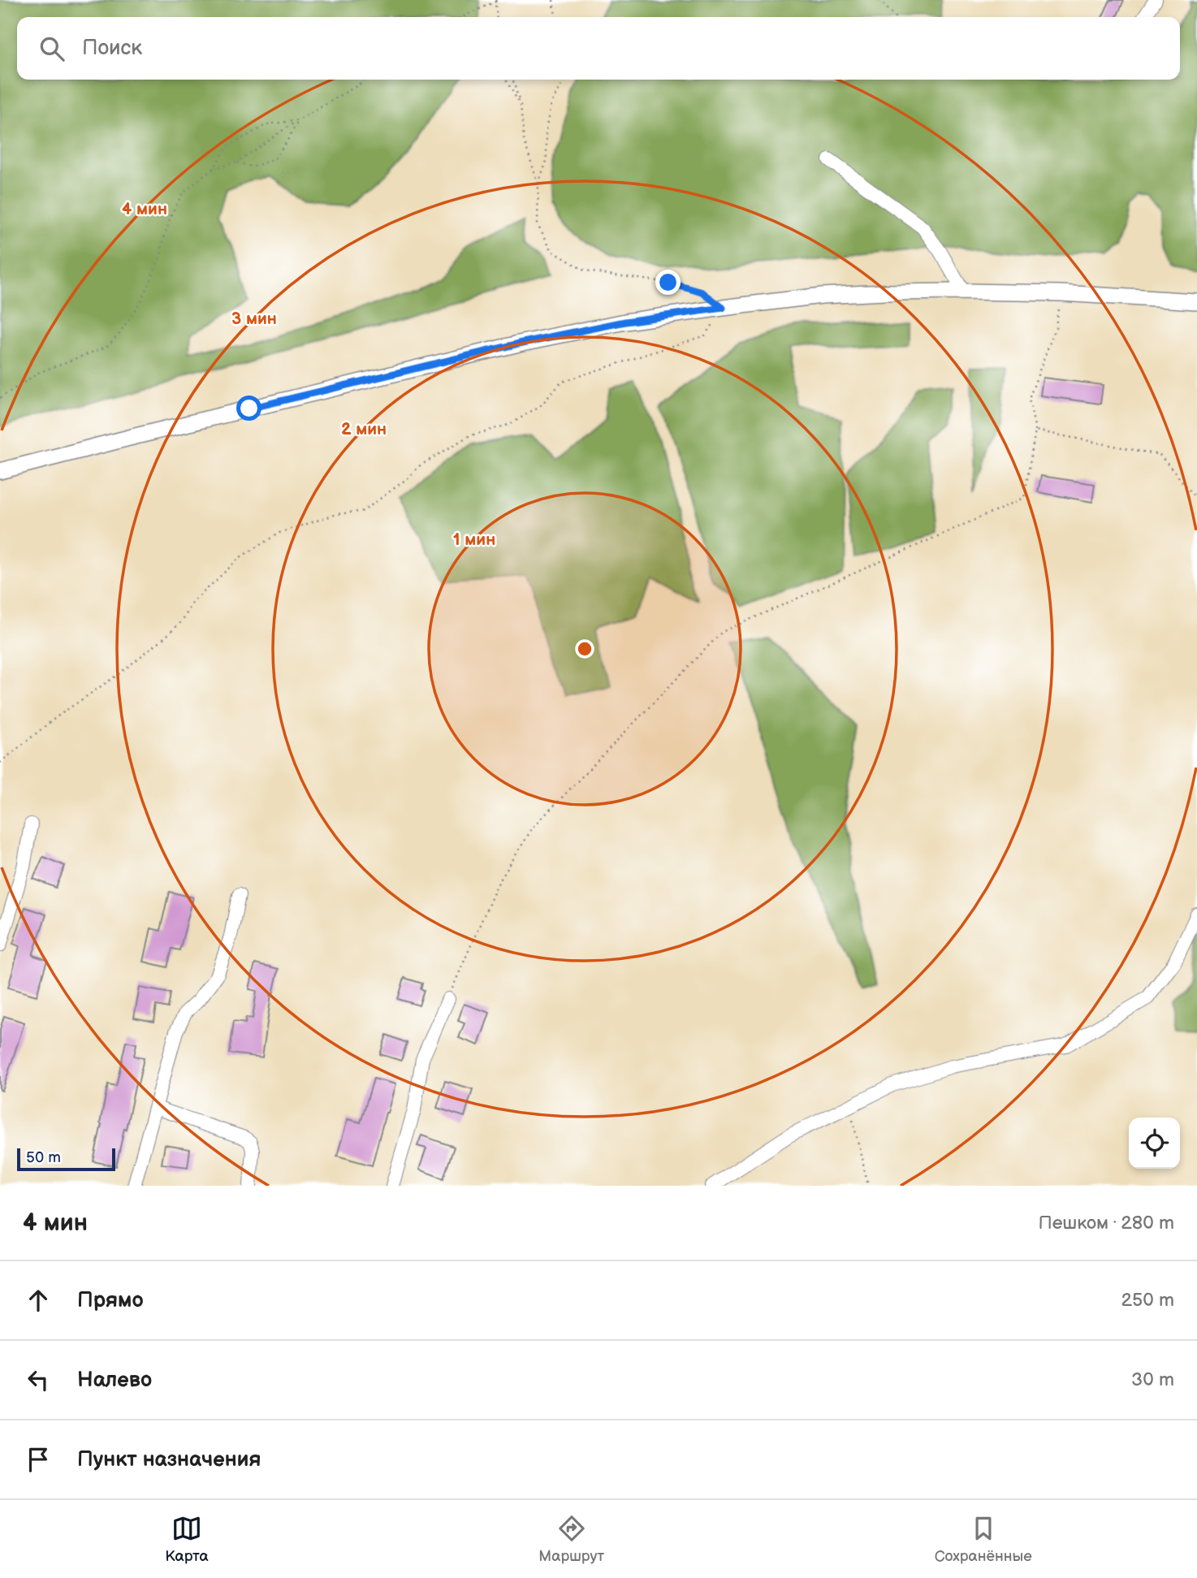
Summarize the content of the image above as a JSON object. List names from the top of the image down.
{
  "scale_bar": "50 m",
  "page": {
    "search": "Поиск",
    "scale": "50 m",
    "heading": ["4 мин", "Пешком · 280 m"],
    "list": [
      ["Прямо", "250 m"],
      ["Налево", "30 m"],
      "Пункт назначения"
    ],
    "nav": ["Карта", "Маршрут", "Сохранённые"]
  },
  "rings": [
    "4 мин",
    "3 мин",
    "2 мин",
    "1 мин"
  ]
}
